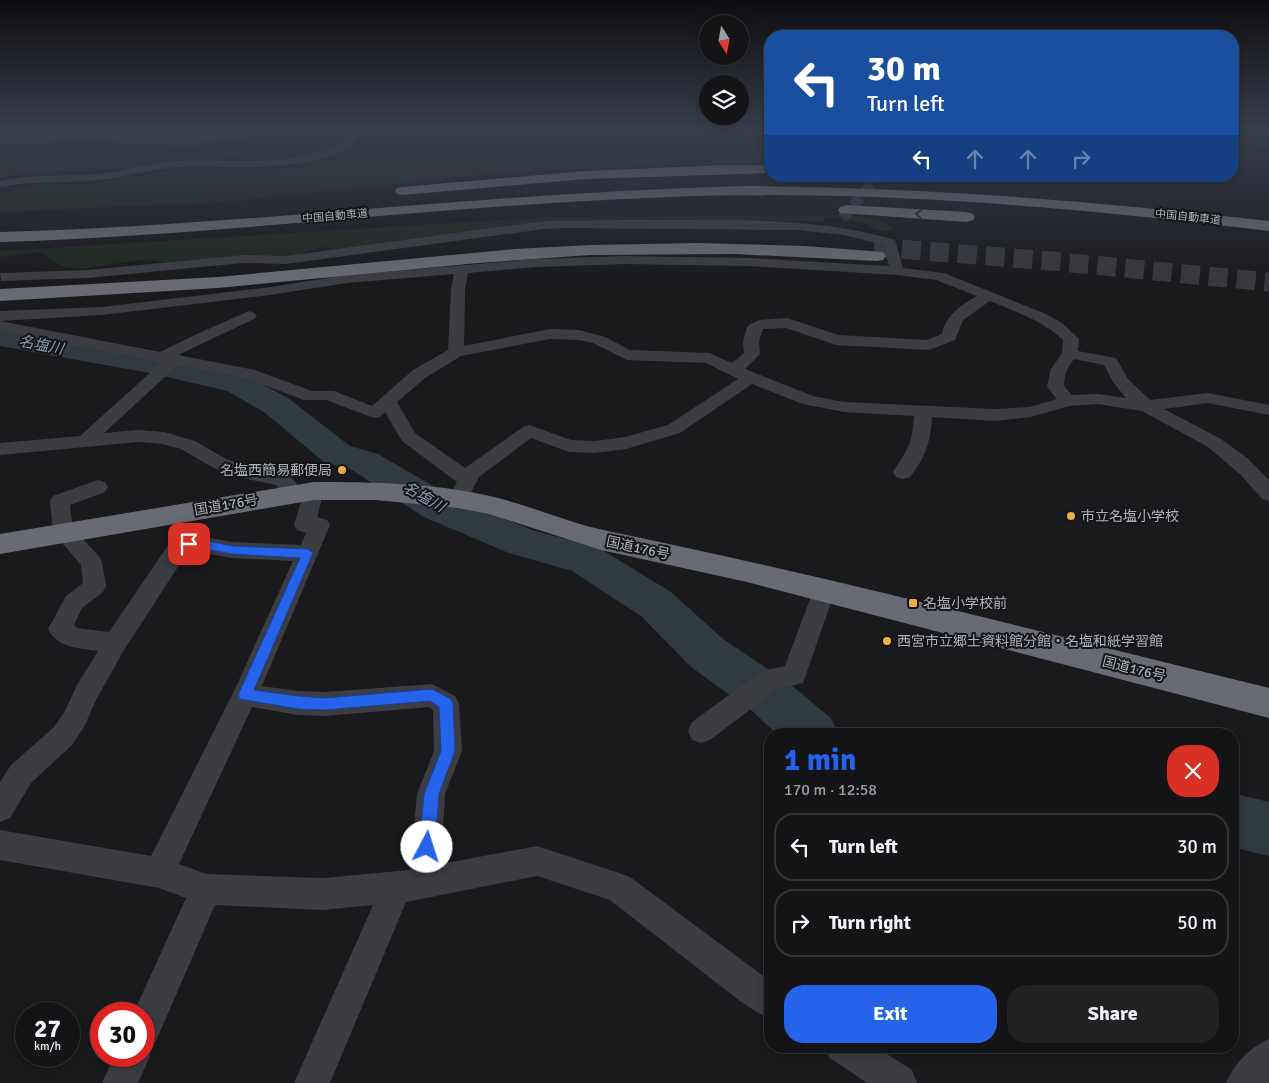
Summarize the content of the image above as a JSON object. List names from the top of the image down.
{
  "streets": {
    "highway": ["中国自動車道", "国道176号"]
  },
  "water": ["名塩川"],
  "places": {
    "other": ["名塩西簡易郵便局", "市立名塩小学校", "西宮市立郷土資料館分館・名塩和紙学習館"],
    "transit": ["名塩小学校前"]
  },
  "north": "bottom",
  "page": {
    "turn": ["30 m", "Turn left"],
    "heading": ["1 min", "170 m · 12:58"],
    "list": [
      {
        "name": "Turn left",
        "value": "30 m"
      },
      {
        "name": "Turn right",
        "value": "50 m"
      }
    ],
    "buttons": ["Exit", "Share"],
    "speed": "27 km/h",
    "limit": "30"
  }
}
